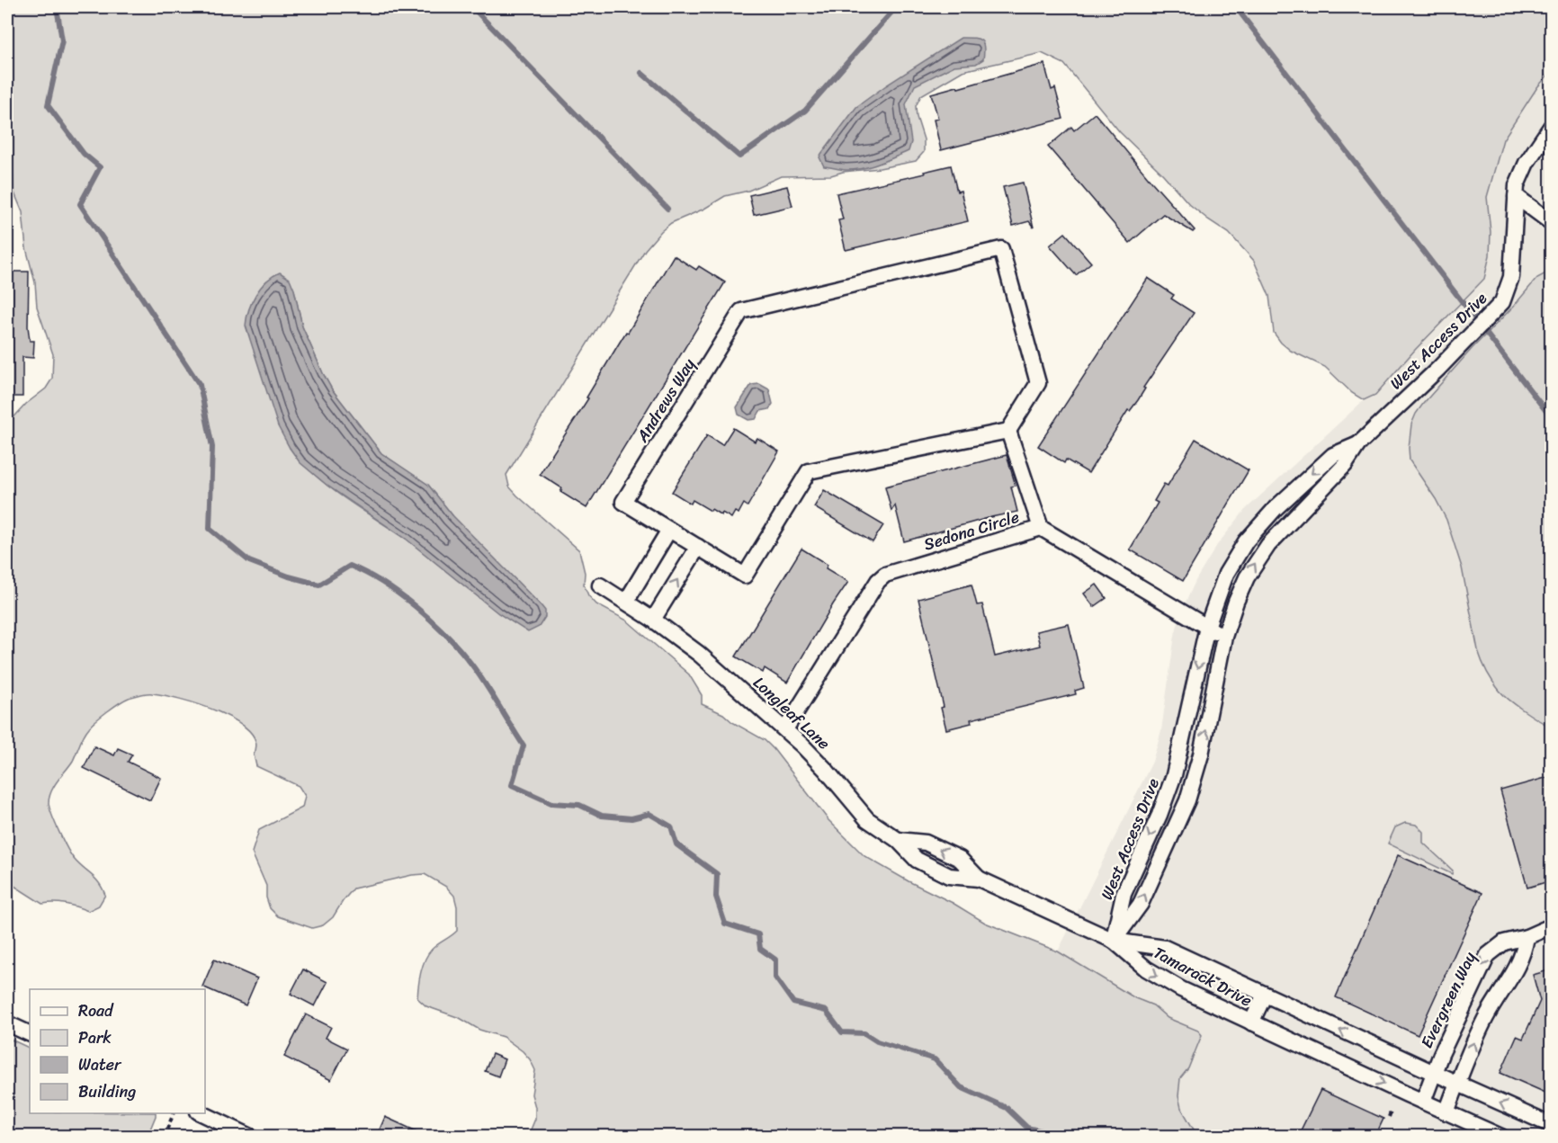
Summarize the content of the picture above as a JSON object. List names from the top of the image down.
{
  "streets": {
    "street": [
      "West Access Drive",
      "Andrews Way",
      "Sedona Circle",
      "Longleaf Lane",
      "Tamarack Drive",
      "Evergreen Way"
    ]
  },
  "crossings": [
    ["West Access Drive", "Sedona Circle"],
    ["West Access Drive", "Longleaf Lane"],
    ["West Access Drive", "Tamarack Drive"],
    ["Sedona Circle", "Longleaf Lane"],
    ["Longleaf Lane", "Tamarack Drive"],
    ["Tamarack Drive", "Evergreen Way"]
  ],
  "legend": [
    "Road",
    "Park",
    "Water",
    "Building"
  ]
}
